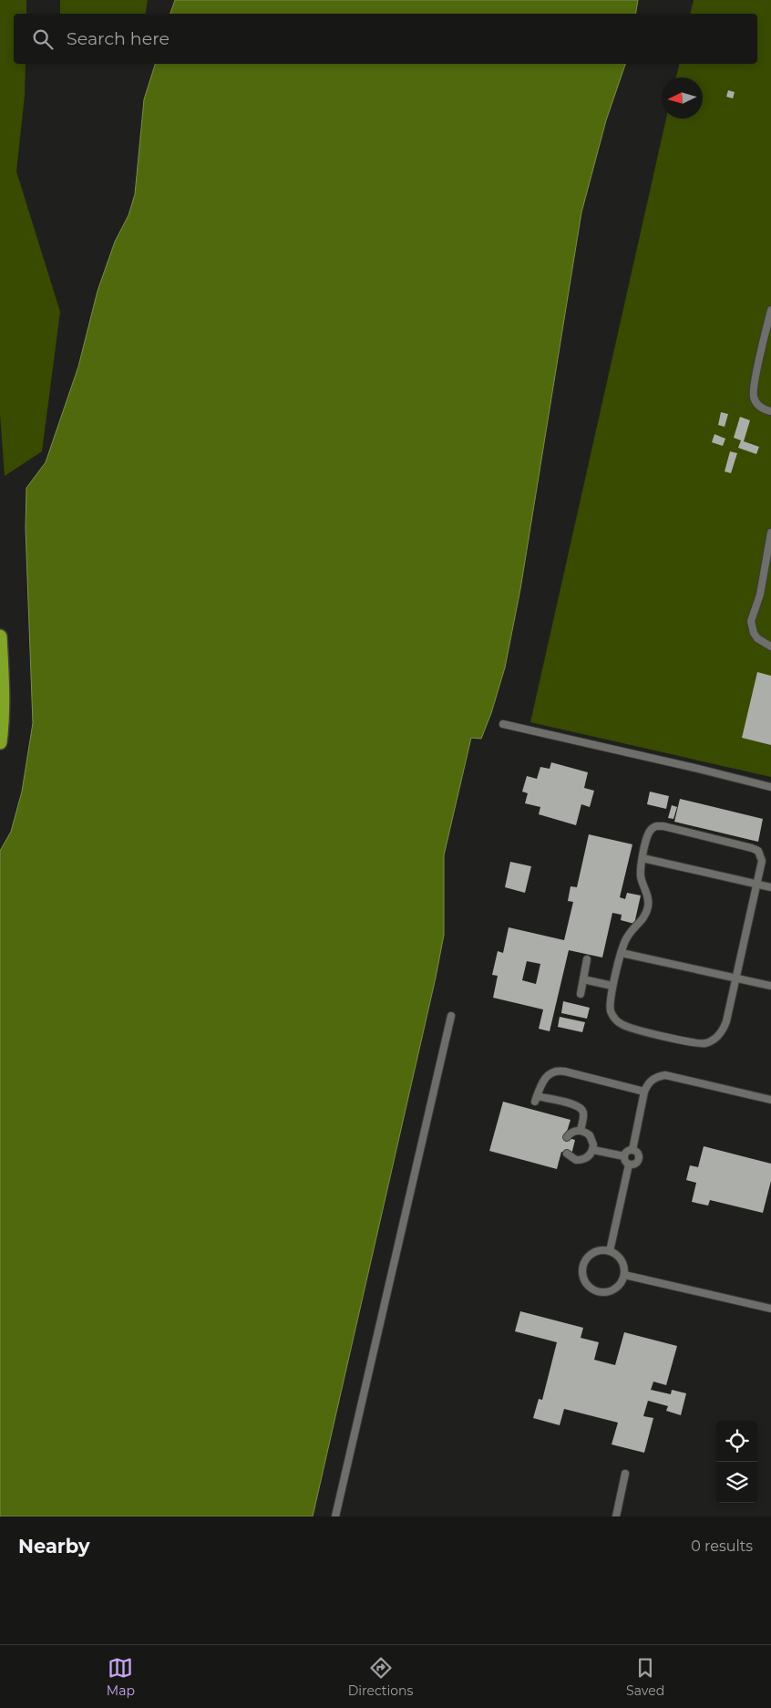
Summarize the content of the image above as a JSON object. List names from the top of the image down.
{
  "north": "left",
  "page": {
    "search": "Search here",
    "heading": ["Nearby", "0 results"],
    "nav": ["Map", "Directions", "Saved"]
  }
}
